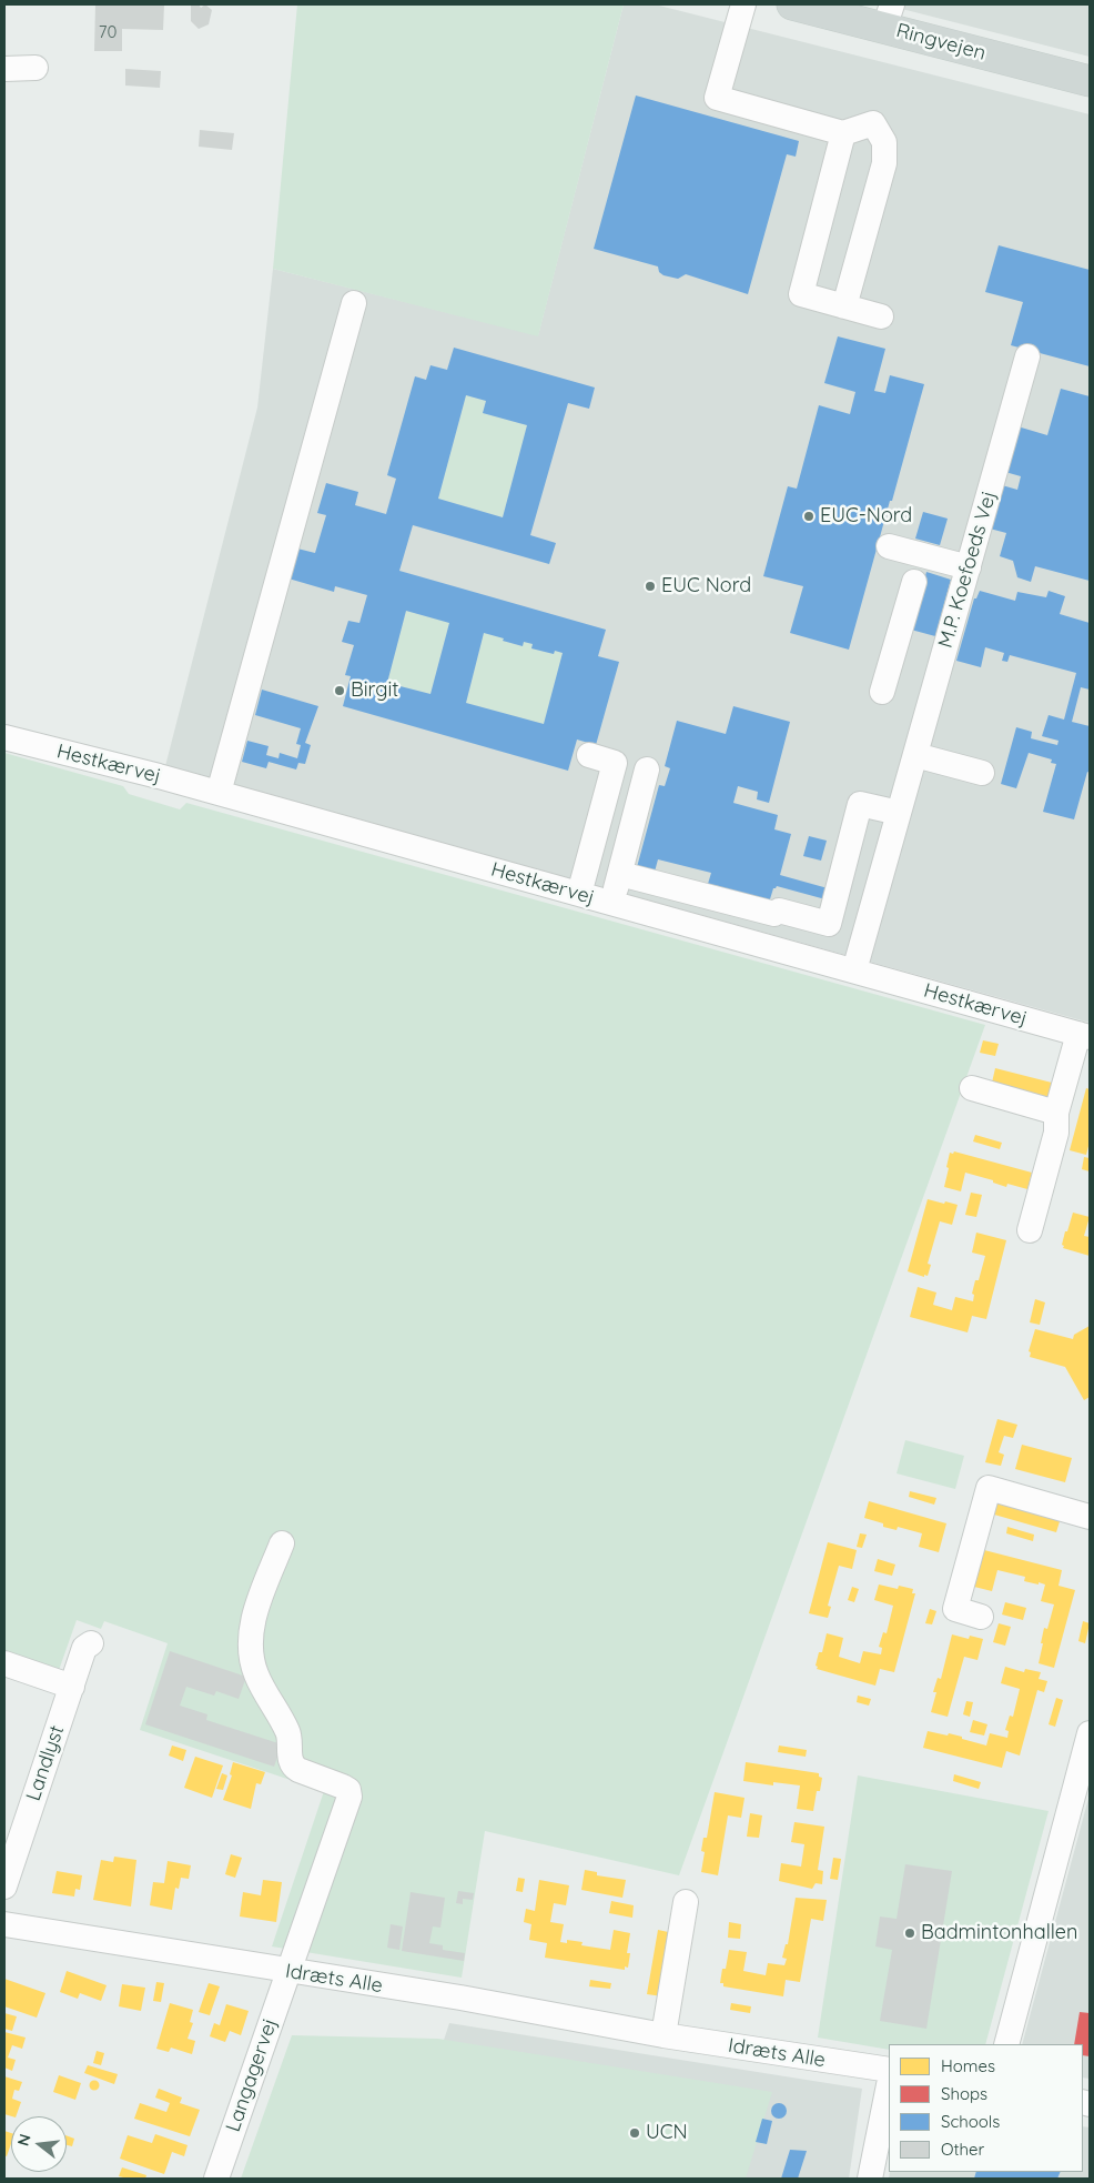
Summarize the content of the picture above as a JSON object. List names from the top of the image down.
{
  "streets": {
    "main road": ["Ringvejen"],
    "street": [
      "M.P. Koefoeds Vej",
      "Hestkærvej",
      "Landlyst",
      "Idræts Alle",
      "Langagervej"
    ]
  },
  "crossings": [
    ["M.P. Koefoeds Vej", "Hestkærvej"],
    ["Idræts Alle", "Langagervej"]
  ],
  "places": [
    "EUC-Nord",
    "EUC Nord",
    "Birgit",
    "Badmintonhallen",
    "UCN"
  ],
  "house_numbers": ["70"],
  "legend": [
    "Homes",
    "Shops",
    "Schools",
    "Other"
  ],
  "north": "left"
}
